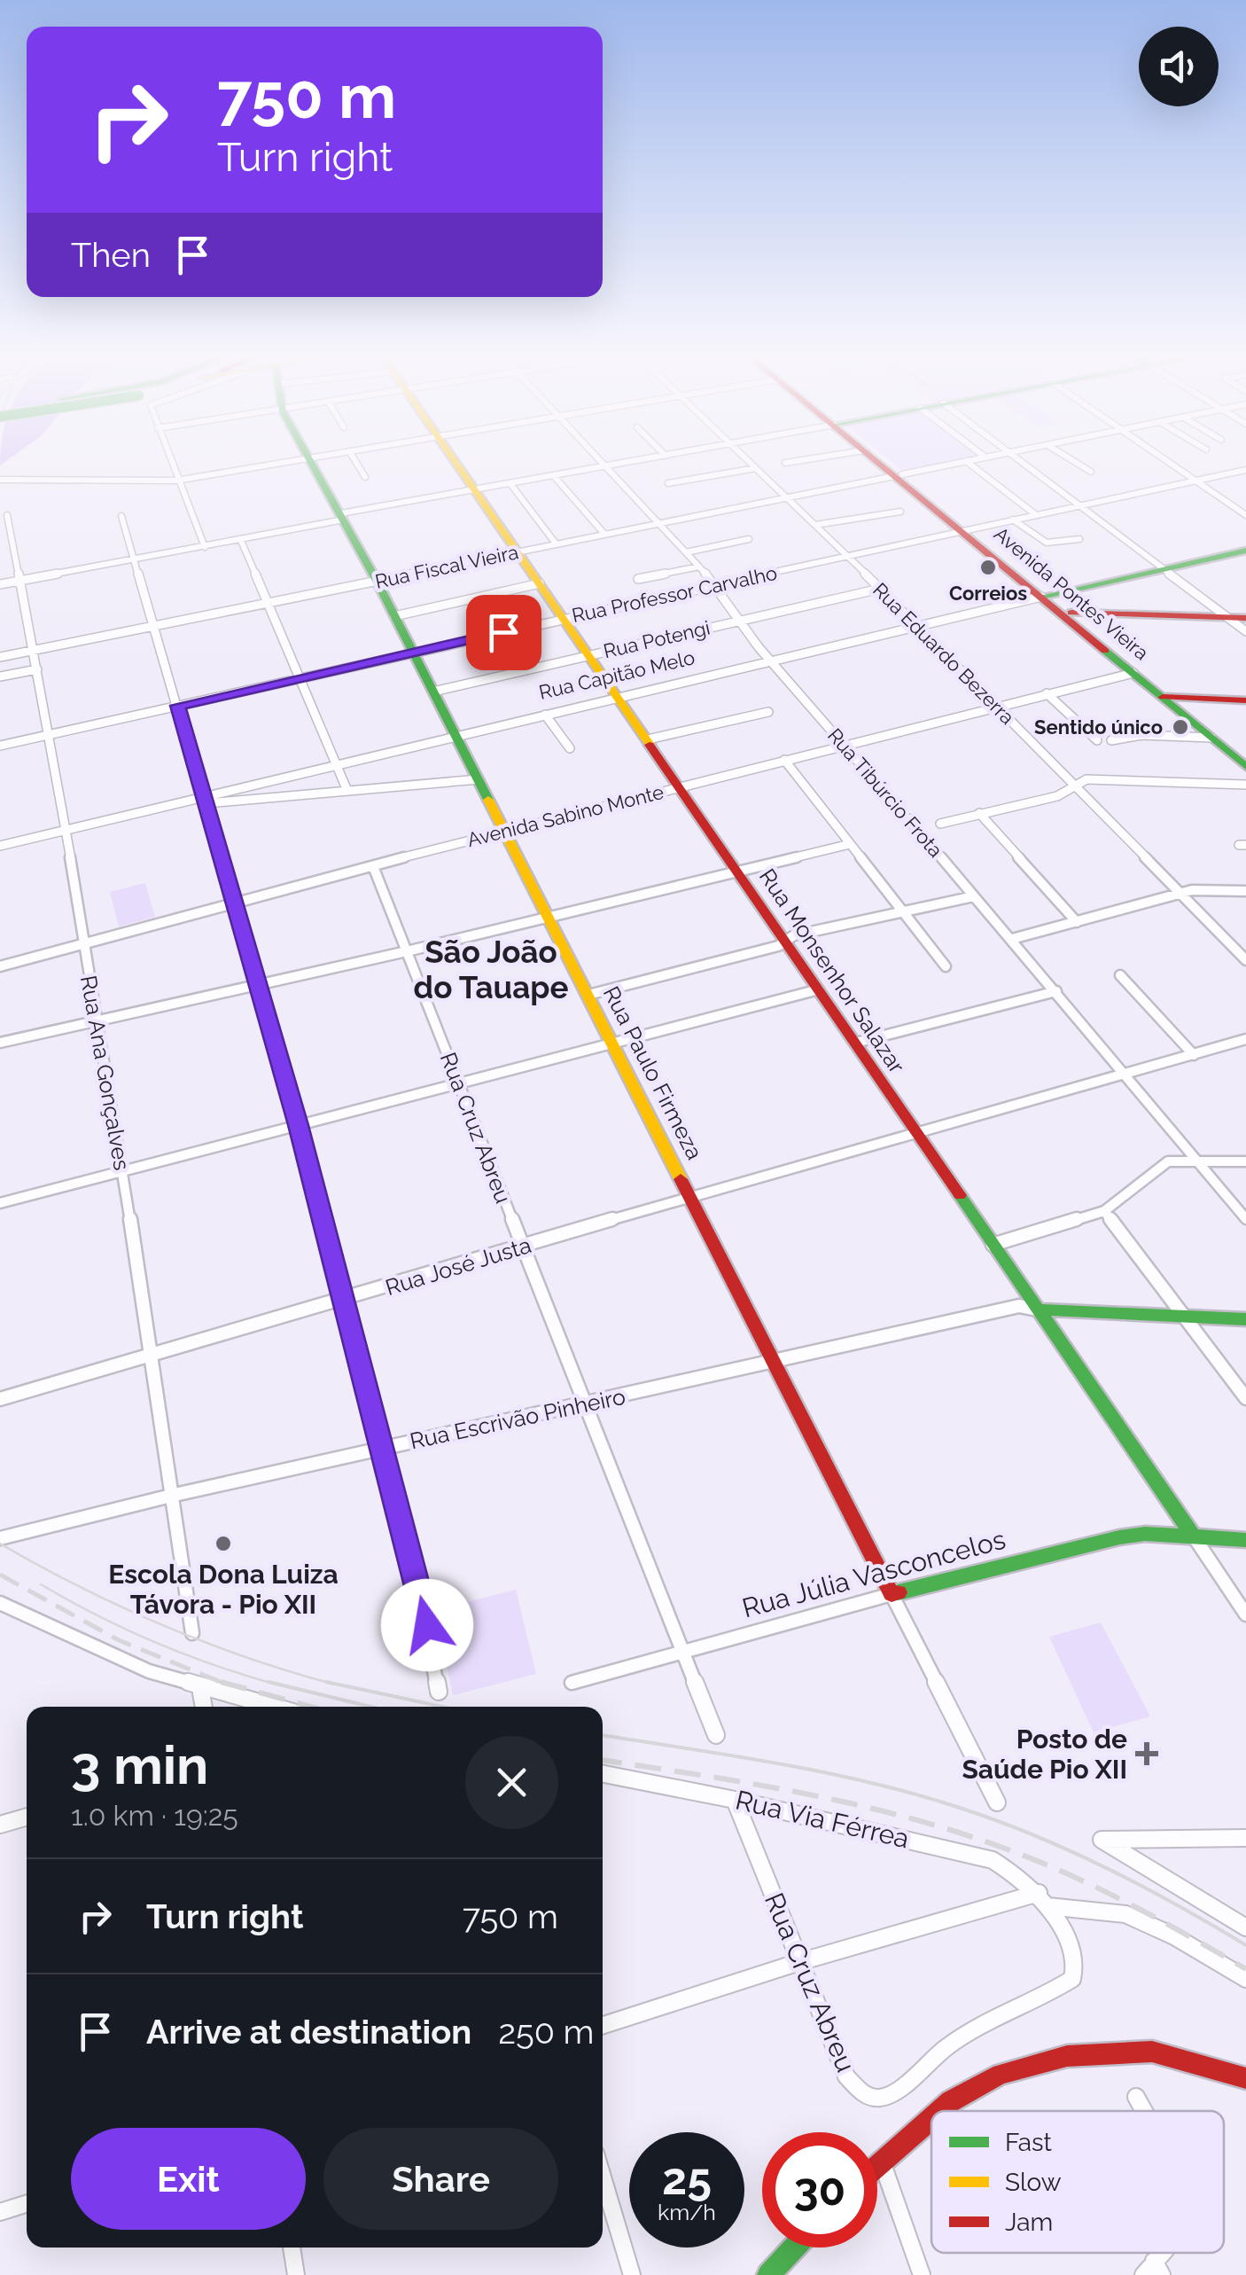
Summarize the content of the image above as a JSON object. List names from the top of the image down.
{
  "streets": {
    "main road": [
      "Avenida Pontes Vieira",
      "Rua Capitão Melo",
      "Rua Monsenhor Salazar",
      "Rua Paulo Firmeza",
      "Rua Júlia Vasconcelos"
    ],
    "street": [
      "Rua Fiscal Vieira",
      "Rua Professor Carvalho",
      "Rua Potengi",
      "Rua Eduardo Bezerra",
      "Rua Tibúrcio Frota",
      "Avenida Sabino Monte",
      "Rua Ana Gonçalves",
      "Rua Cruz Abreu",
      "Rua José Justa",
      "Rua Escrivão Pinheiro",
      "Rua Via Férrea"
    ]
  },
  "crossings": [
    ["Rua Fiscal Vieira", "Avenida Pontes Vieira"],
    ["Rua Fiscal Vieira", "Rua Eduardo Bezerra"],
    ["Rua Fiscal Vieira", "Rua Tibúrcio Frota"],
    ["Rua Fiscal Vieira", "Rua Monsenhor Salazar"],
    ["Rua Fiscal Vieira", "Rua Ana Gonçalves"],
    ["Rua Fiscal Vieira", "Rua Paulo Firmeza"],
    ["Avenida Pontes Vieira", "Rua Professor Carvalho"],
    ["Avenida Pontes Vieira", "Rua Capitão Melo"],
    ["Avenida Pontes Vieira", "Avenida Sabino Monte"],
    ["Rua Professor Carvalho", "Rua Eduardo Bezerra"],
    ["Rua Professor Carvalho", "Rua Tibúrcio Frota"],
    ["Rua Professor Carvalho", "Rua Monsenhor Salazar"],
    ["Rua Professor Carvalho", "Rua Ana Gonçalves"],
    ["Rua Professor Carvalho", "Rua Paulo Firmeza"],
    ["Rua Potengi", "Rua Eduardo Bezerra"],
    ["Rua Potengi", "Rua Tibúrcio Frota"],
    ["Rua Potengi", "Rua Monsenhor Salazar"],
    ["Rua Potengi", "Rua Paulo Firmeza"],
    ["Rua Eduardo Bezerra", "Rua Capitão Melo"],
    ["Rua Eduardo Bezerra", "Avenida Sabino Monte"],
    ["Rua Capitão Melo", "Rua Tibúrcio Frota"],
    ["Rua Capitão Melo", "Rua Monsenhor Salazar"],
    ["Rua Capitão Melo", "Rua Ana Gonçalves"],
    ["Rua Capitão Melo", "Rua Paulo Firmeza"],
    ["Rua Tibúrcio Frota", "Avenida Sabino Monte"],
    ["Avenida Sabino Monte", "Rua Monsenhor Salazar"],
    ["Avenida Sabino Monte", "Rua Ana Gonçalves"],
    ["Avenida Sabino Monte", "Rua Paulo Firmeza"],
    ["Avenida Sabino Monte", "Rua Cruz Abreu"],
    ["Rua Monsenhor Salazar", "Rua José Justa"],
    ["Rua Monsenhor Salazar", "Rua Escrivão Pinheiro"],
    ["Rua Monsenhor Salazar", "Rua Júlia Vasconcelos"],
    ["Rua Ana Gonçalves", "Rua José Justa"],
    ["Rua Ana Gonçalves", "Rua Escrivão Pinheiro"],
    ["Rua Paulo Firmeza", "Rua José Justa"],
    ["Rua Paulo Firmeza", "Rua Escrivão Pinheiro"],
    ["Rua Paulo Firmeza", "Rua Júlia Vasconcelos"],
    ["Rua Cruz Abreu", "Rua José Justa"],
    ["Rua Cruz Abreu", "Rua Escrivão Pinheiro"],
    ["Rua Cruz Abreu", "Rua Júlia Vasconcelos"],
    ["Rua Cruz Abreu", "Rua Via Férrea"]
  ],
  "districts": ["São João do Tauape"],
  "places": {
    "other": ["Correios", "Sentido único", "Escola Dona Luiza Távora - Pio XII"],
    "health": ["Posto de Saúde Pio XII"]
  },
  "legend": ["Fast", "Slow", "Jam"],
  "page": {
    "turn": ["750 m", "Turn right"],
    "then": "Then",
    "heading": ["3 min", "1.0 km · 19:25"],
    "list": [
      {
        "name": "Turn right",
        "value": "750 m"
      },
      {
        "name": "Arrive at destination",
        "value": "250 m"
      }
    ],
    "buttons": ["Exit", "Share"],
    "speed": "25 km/h",
    "limit": "30"
  }
}
